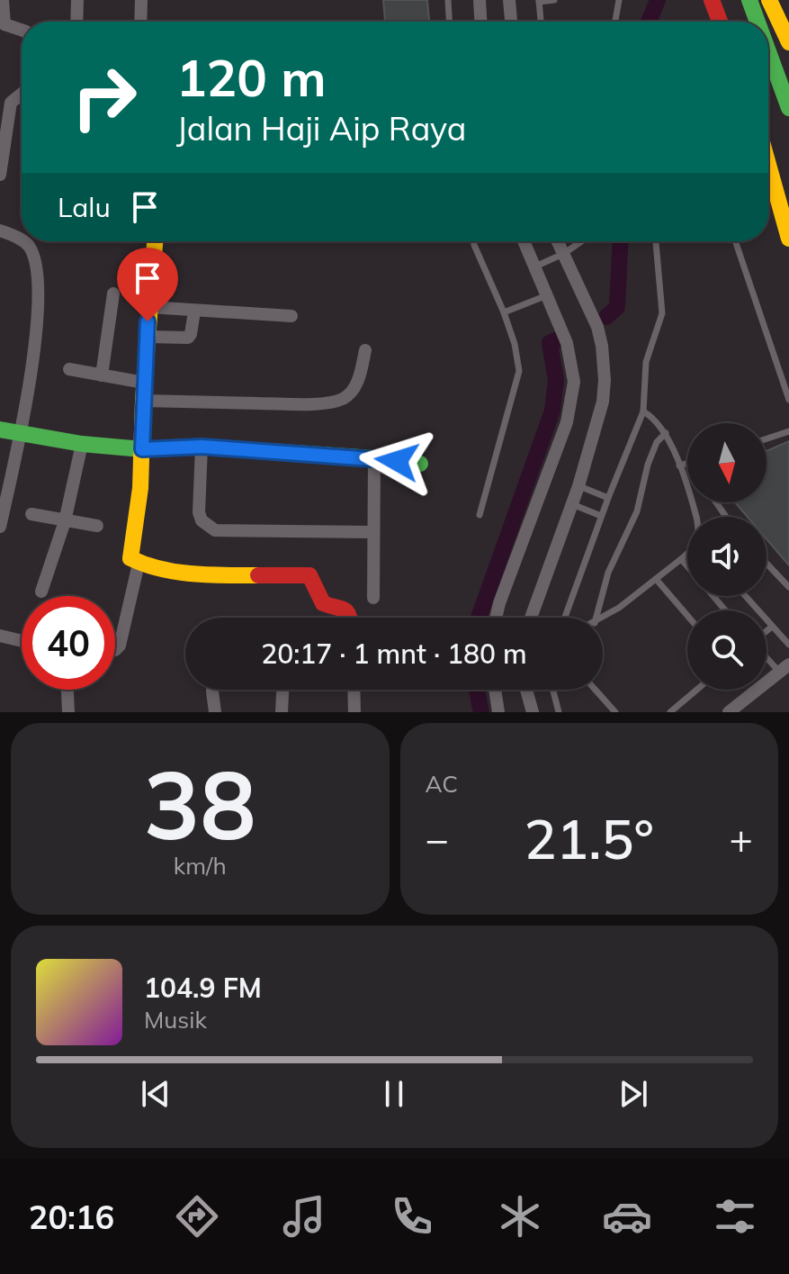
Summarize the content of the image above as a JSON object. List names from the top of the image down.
{
  "north": "bottom",
  "page": {
    "turn": ["120 m", "Jalan Haji Aip Raya"],
    "then": "Lalu",
    "limit": "40",
    "trip": "20:17 · 1 mnt · 180 m",
    "tile": [
      ["38", "km/h"],
      "AC"
    ],
    "heat": ["−", "21.5°", "+"],
    "song": ["104.9 FM", "Musik"],
    "tabs": "20:16"
  }
}
